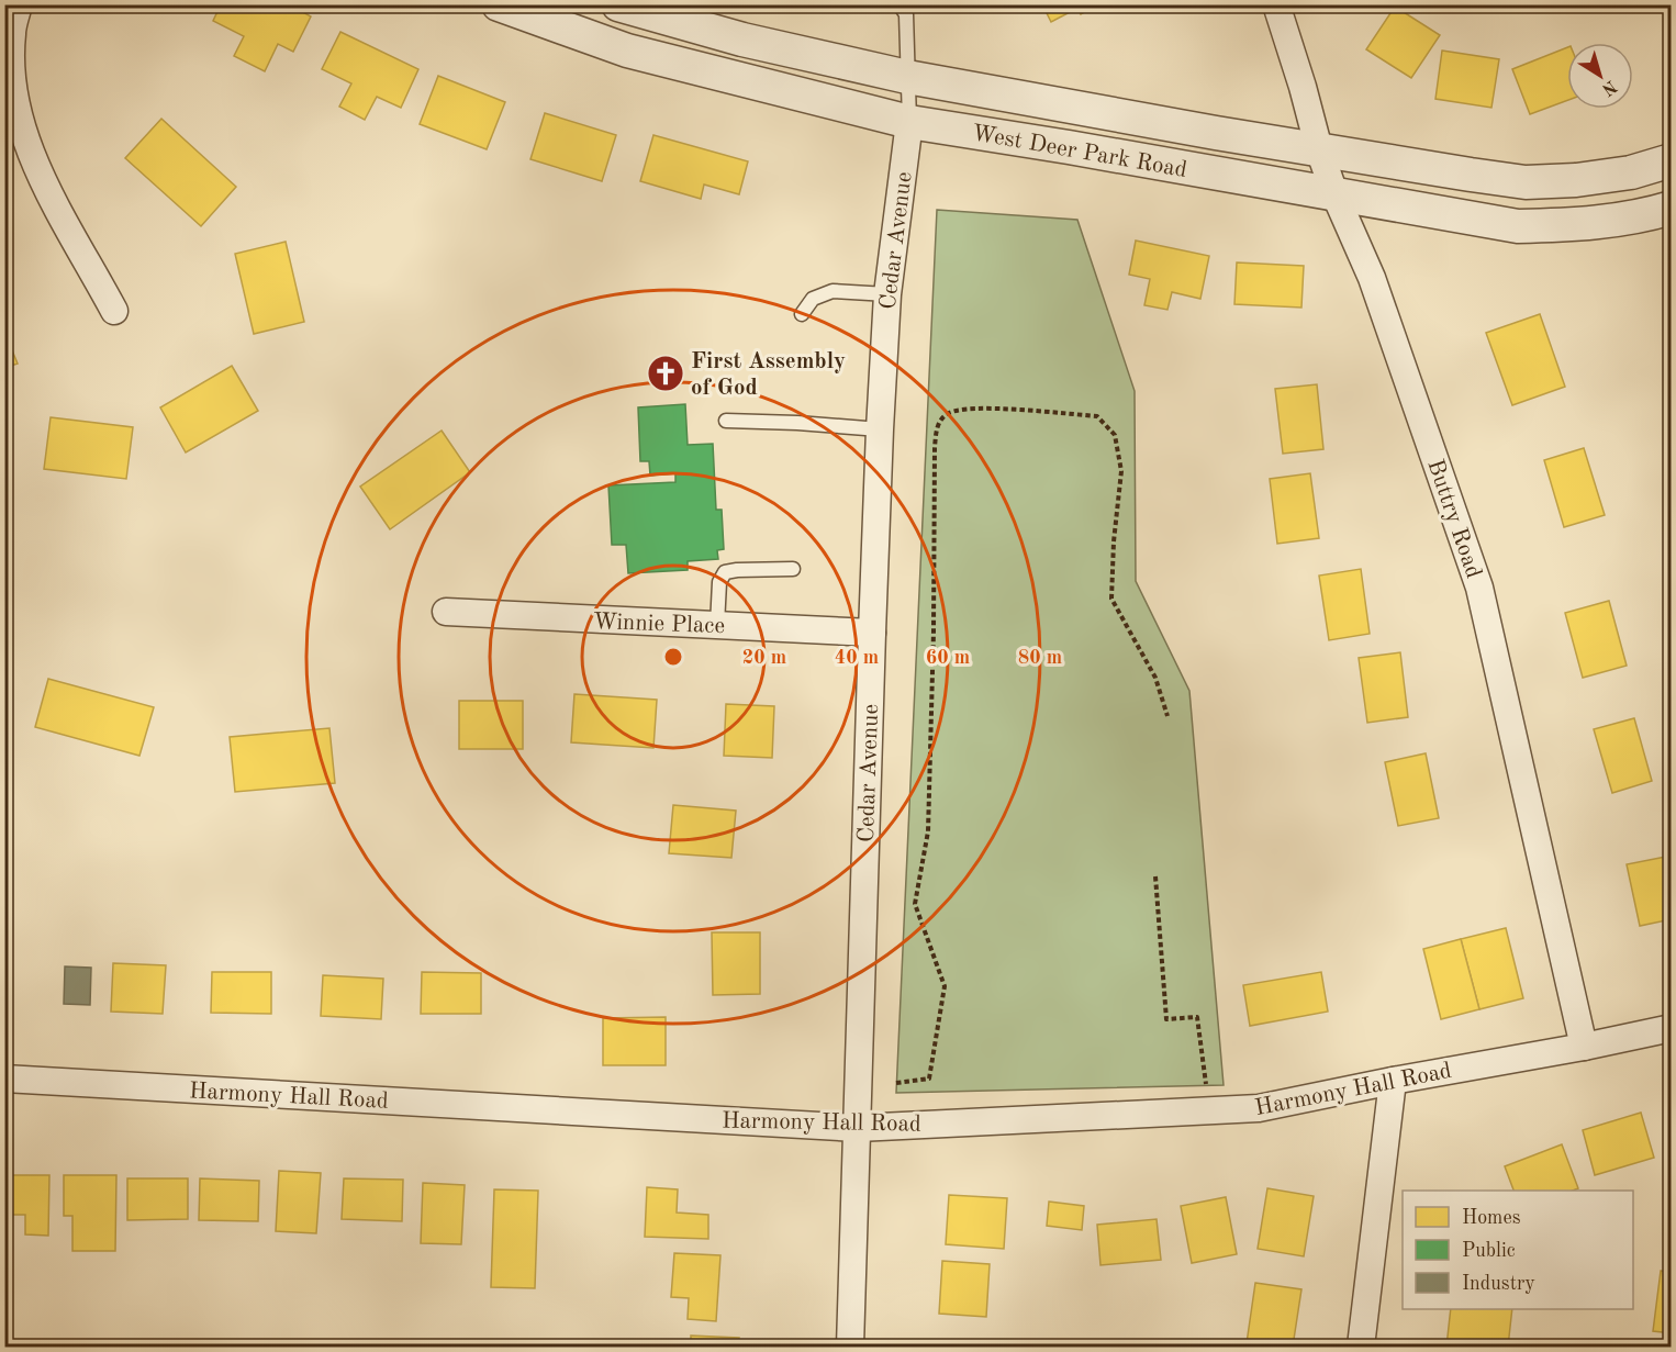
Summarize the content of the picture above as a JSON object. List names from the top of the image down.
{
  "streets": {
    "street": [
      "West Deer Park Road",
      "Cedar Avenue",
      "Buttry Road",
      "Winnie Place",
      "Harmony Hall Road"
    ]
  },
  "crossings": [
    ["West Deer Park Road", "Cedar Avenue"],
    ["West Deer Park Road", "Buttry Road"],
    ["Cedar Avenue", "Winnie Place"],
    ["Cedar Avenue", "Harmony Hall Road"],
    ["Buttry Road", "Harmony Hall Road"]
  ],
  "places": {
    "church": ["First Assembly of God"]
  },
  "legend": ["Homes", "Public", "Industry"],
  "north": "bottom right",
  "rings": [
    "20 m",
    "40 m",
    "60 m",
    "80 m"
  ]
}
